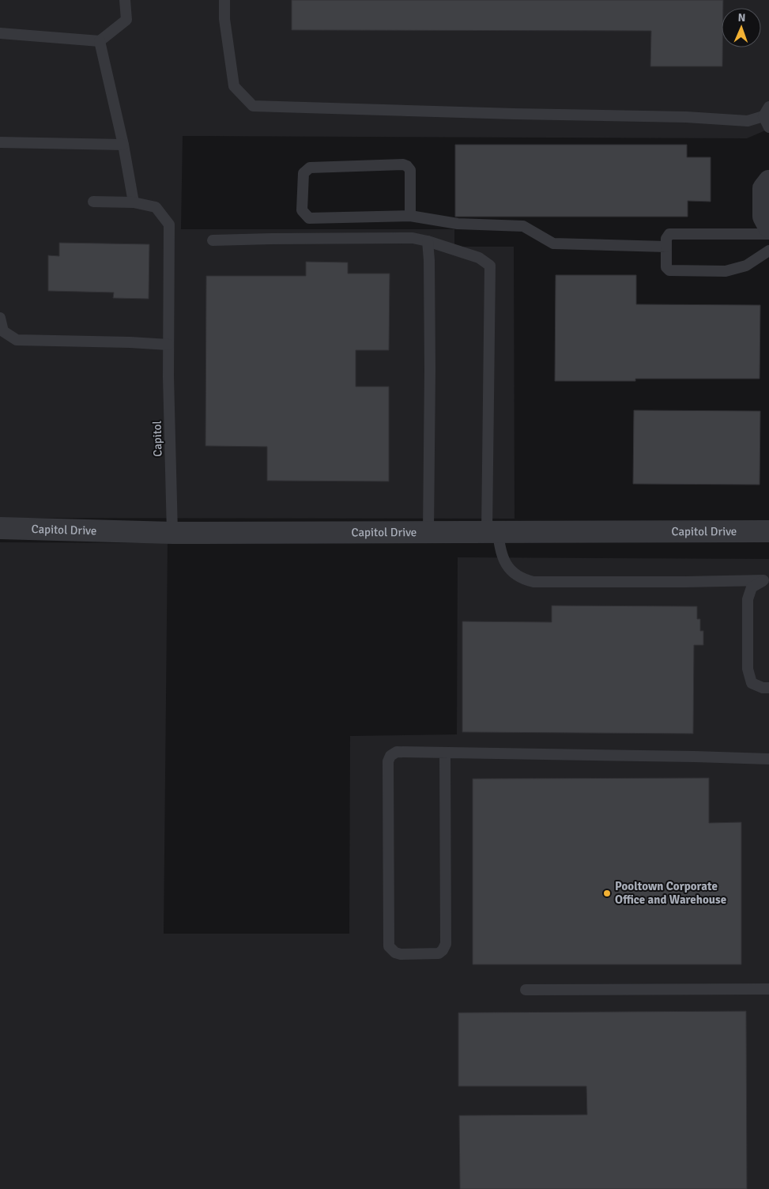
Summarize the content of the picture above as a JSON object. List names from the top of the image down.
{
  "streets": {
    "street": ["Capitol Drive"],
    "lane": ["Capitol"]
  },
  "crossings": [
    ["Capitol", "Capitol Drive"]
  ],
  "places": ["Pooltown Corporate Office and Warehouse"],
  "north": "top"
}
